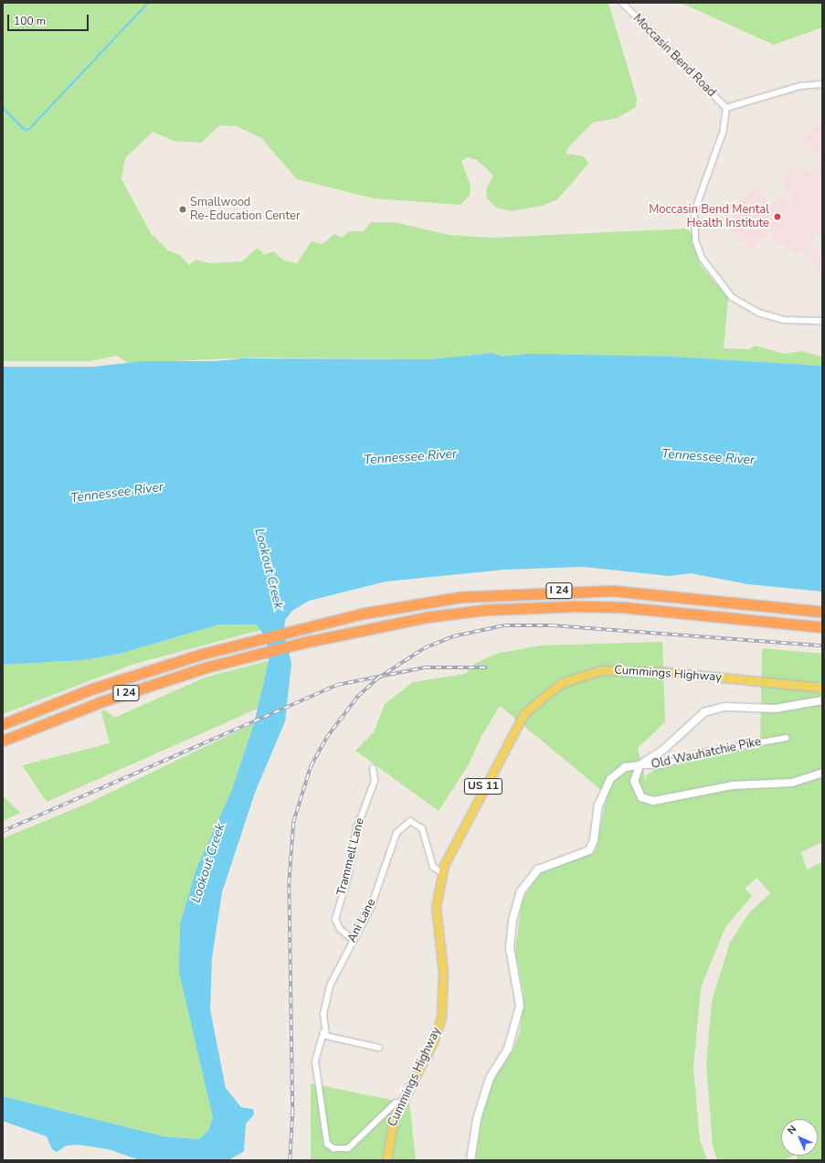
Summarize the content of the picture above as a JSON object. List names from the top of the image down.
{
  "streets": {
    "highway": ["I 24"],
    "main road": ["Cummings Highway", "Old Wauhatchie Pike", "US 11"],
    "street": ["Moccasin Bend Road", "Trammell Lane", "Ani Lane"]
  },
  "crossings": [
    ["Cummings Highway", "Ani Lane"],
    ["Trammell Lane", "Ani Lane"]
  ],
  "water": ["Tennessee River", "Lookout Creek"],
  "places": ["Smallwood Re-Education Center", "Moccasin Bend Mental Health Institute"],
  "scale_bar": "100 m",
  "north": "top left"
}
